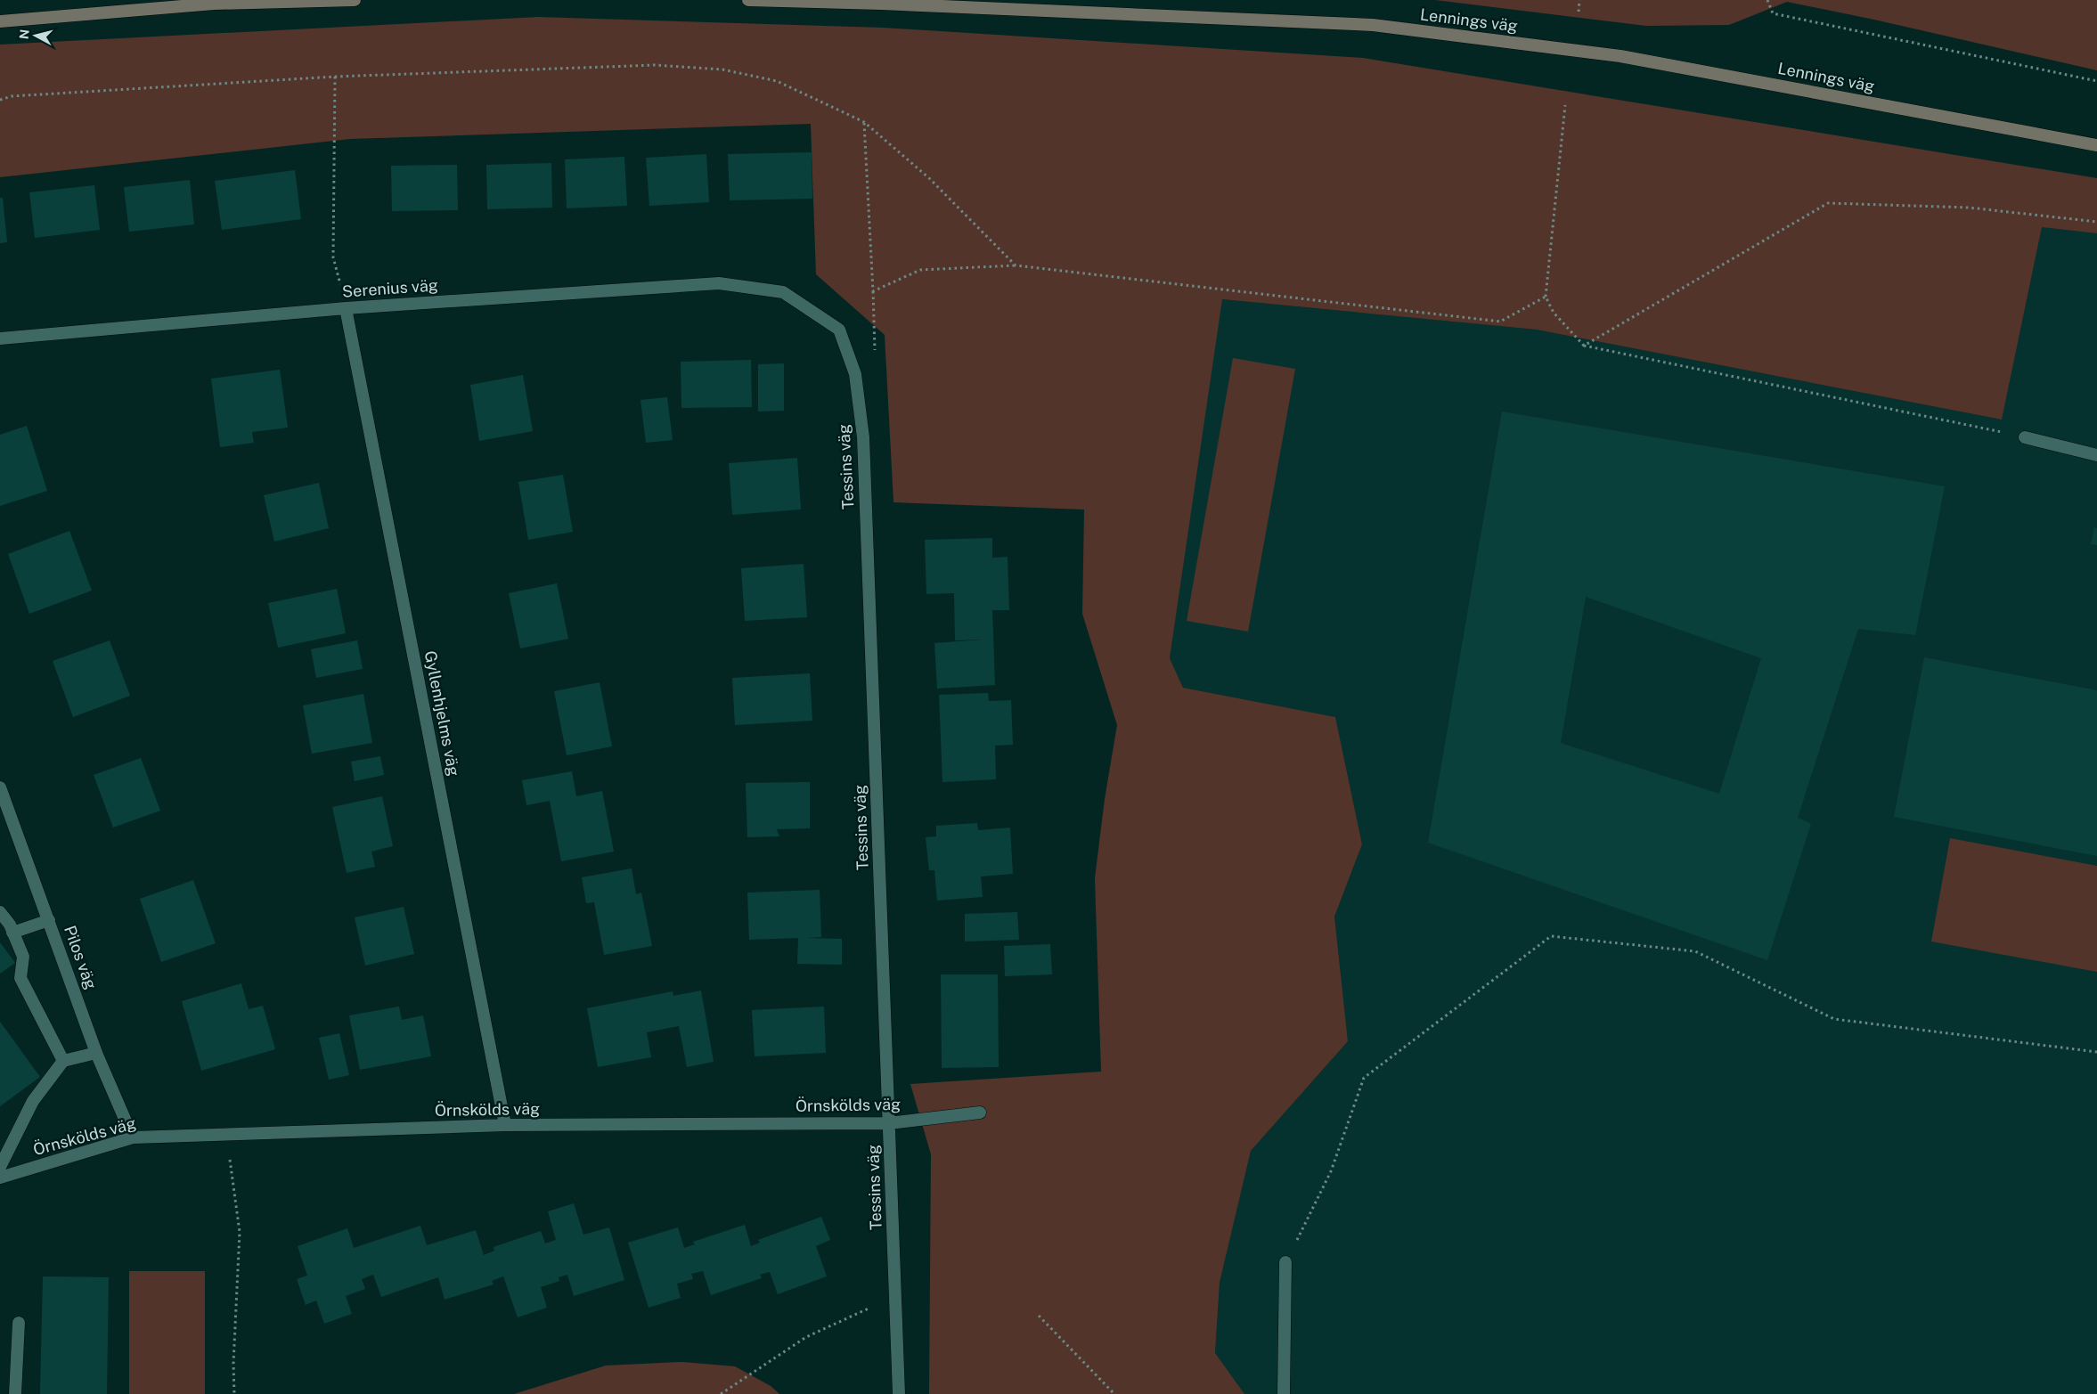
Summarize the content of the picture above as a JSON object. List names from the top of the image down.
{
  "streets": {
    "main road": ["Lennings väg"],
    "street": [
      "Serenius väg",
      "Tessins väg",
      "Gyllenhjelms väg",
      "Pilos väg",
      "Örnskölds väg"
    ]
  },
  "crossings": [
    ["Serenius väg", "Tessins väg"],
    ["Serenius väg", "Gyllenhjelms väg"],
    ["Tessins väg", "Örnskölds väg"],
    ["Gyllenhjelms väg", "Örnskölds väg"],
    ["Pilos väg", "Örnskölds väg"]
  ],
  "north": "left"
}
